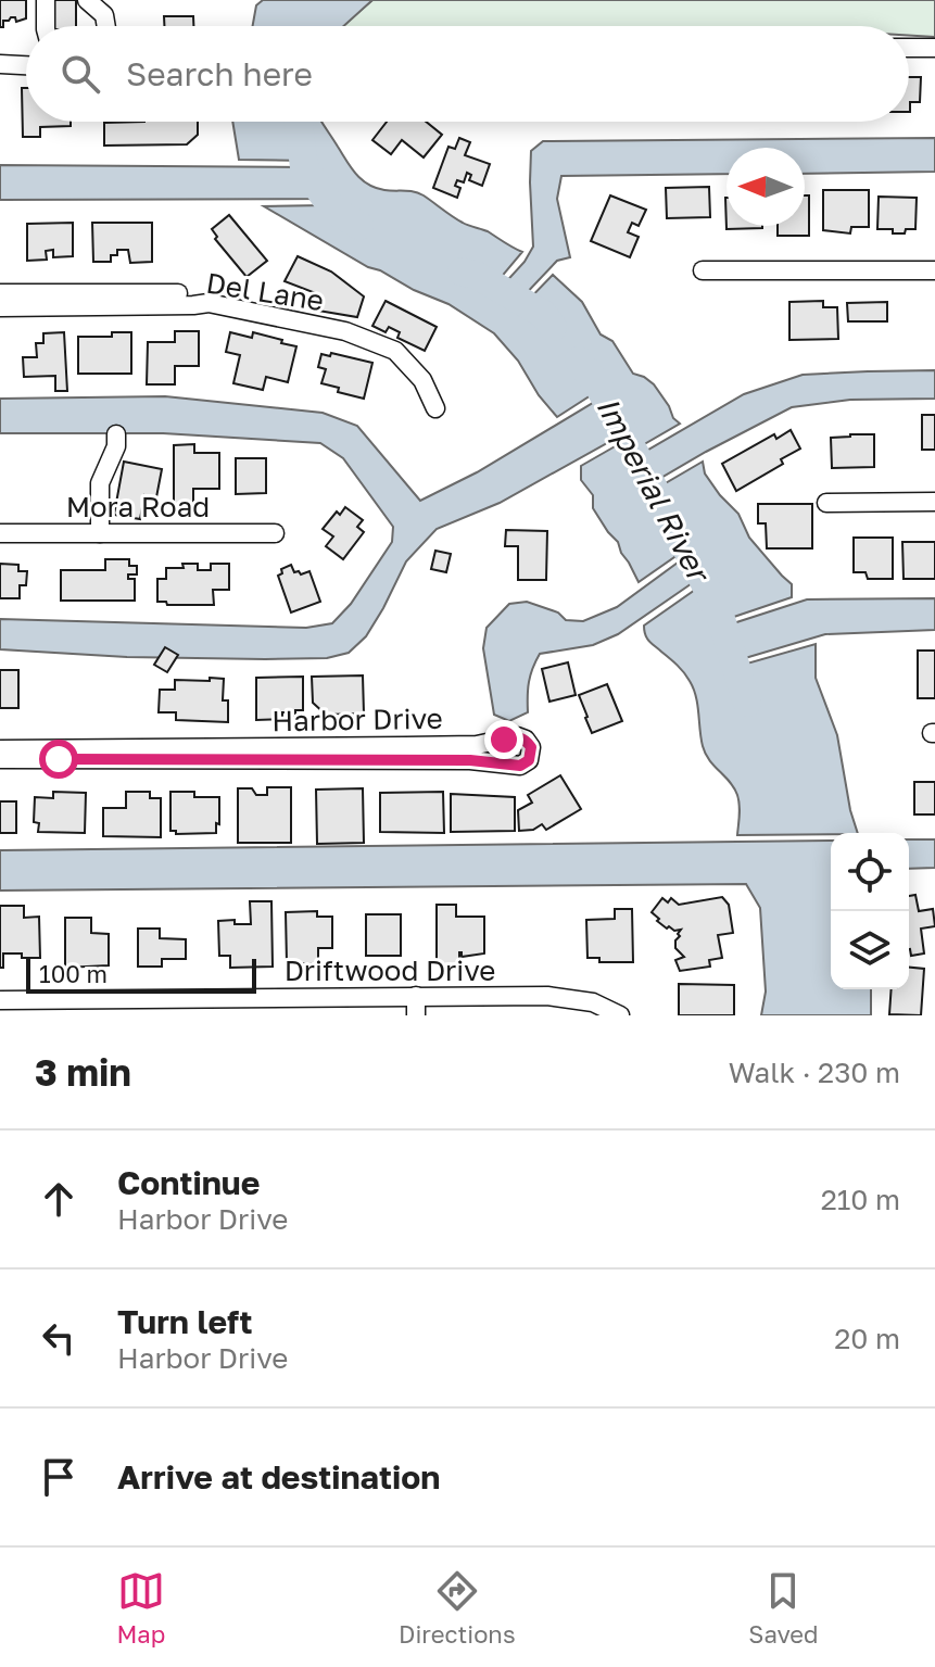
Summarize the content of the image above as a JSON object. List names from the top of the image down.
{
  "streets": {
    "street": [
      "Del Lane",
      "Mora Road",
      "Harbor Drive",
      "Driftwood Drive"
    ]
  },
  "water": ["Imperial River"],
  "scale_bar": "100 m",
  "north": "left",
  "page": {
    "search": "Search here",
    "scale": "100 m",
    "heading": ["3 min", "Walk · 230 m"],
    "list": [
      ["Continue", "Harbor Drive", "210 m"],
      ["Turn left", "Harbor Drive", "20 m"],
      "Arrive at destination"
    ],
    "nav": ["Map", "Directions", "Saved"]
  }
}
